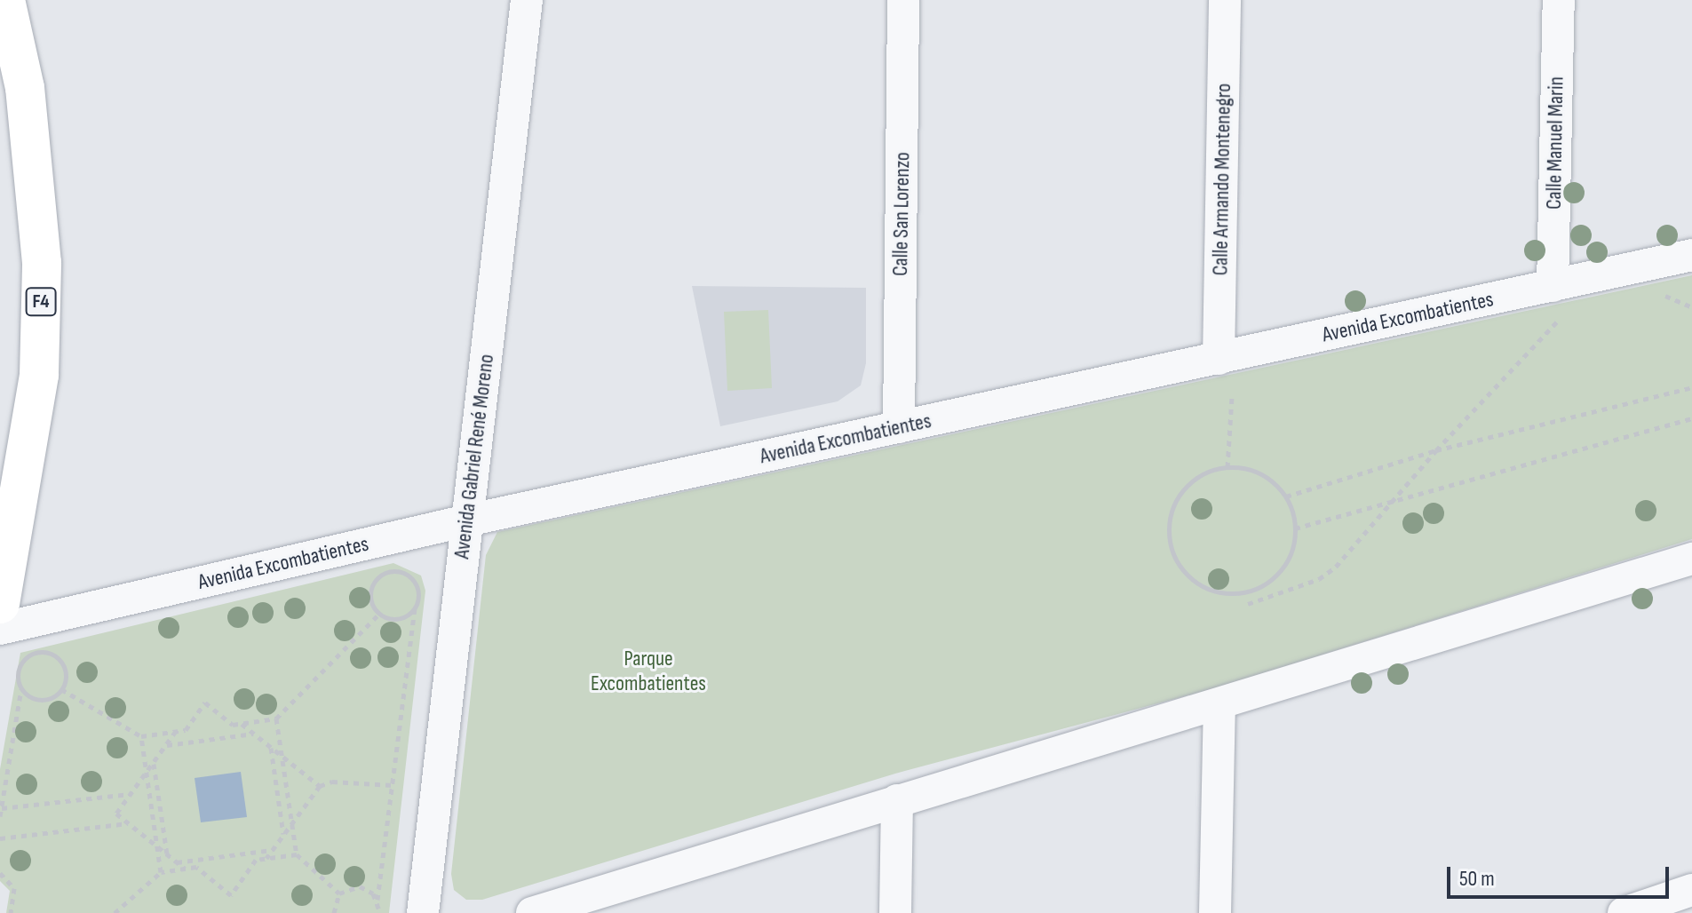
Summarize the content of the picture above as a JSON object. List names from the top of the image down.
{
  "streets": {
    "highway": ["F4"],
    "street": [
      "Calle Manuel Marin",
      "Calle Armando Montenegro",
      "Calle San Lorenzo",
      "Avenida Excombatientes",
      "Avenida Gabriel René Moreno"
    ]
  },
  "crossings": [
    ["Calle Manuel Marin", "Avenida Excombatientes"],
    ["Calle Armando Montenegro", "Avenida Excombatientes"],
    ["Calle San Lorenzo", "Avenida Excombatientes"],
    ["Avenida Excombatientes", "Avenida Gabriel René Moreno"]
  ],
  "parks": ["Parque Excombatientes"],
  "scale_bar": "50 m"
}
